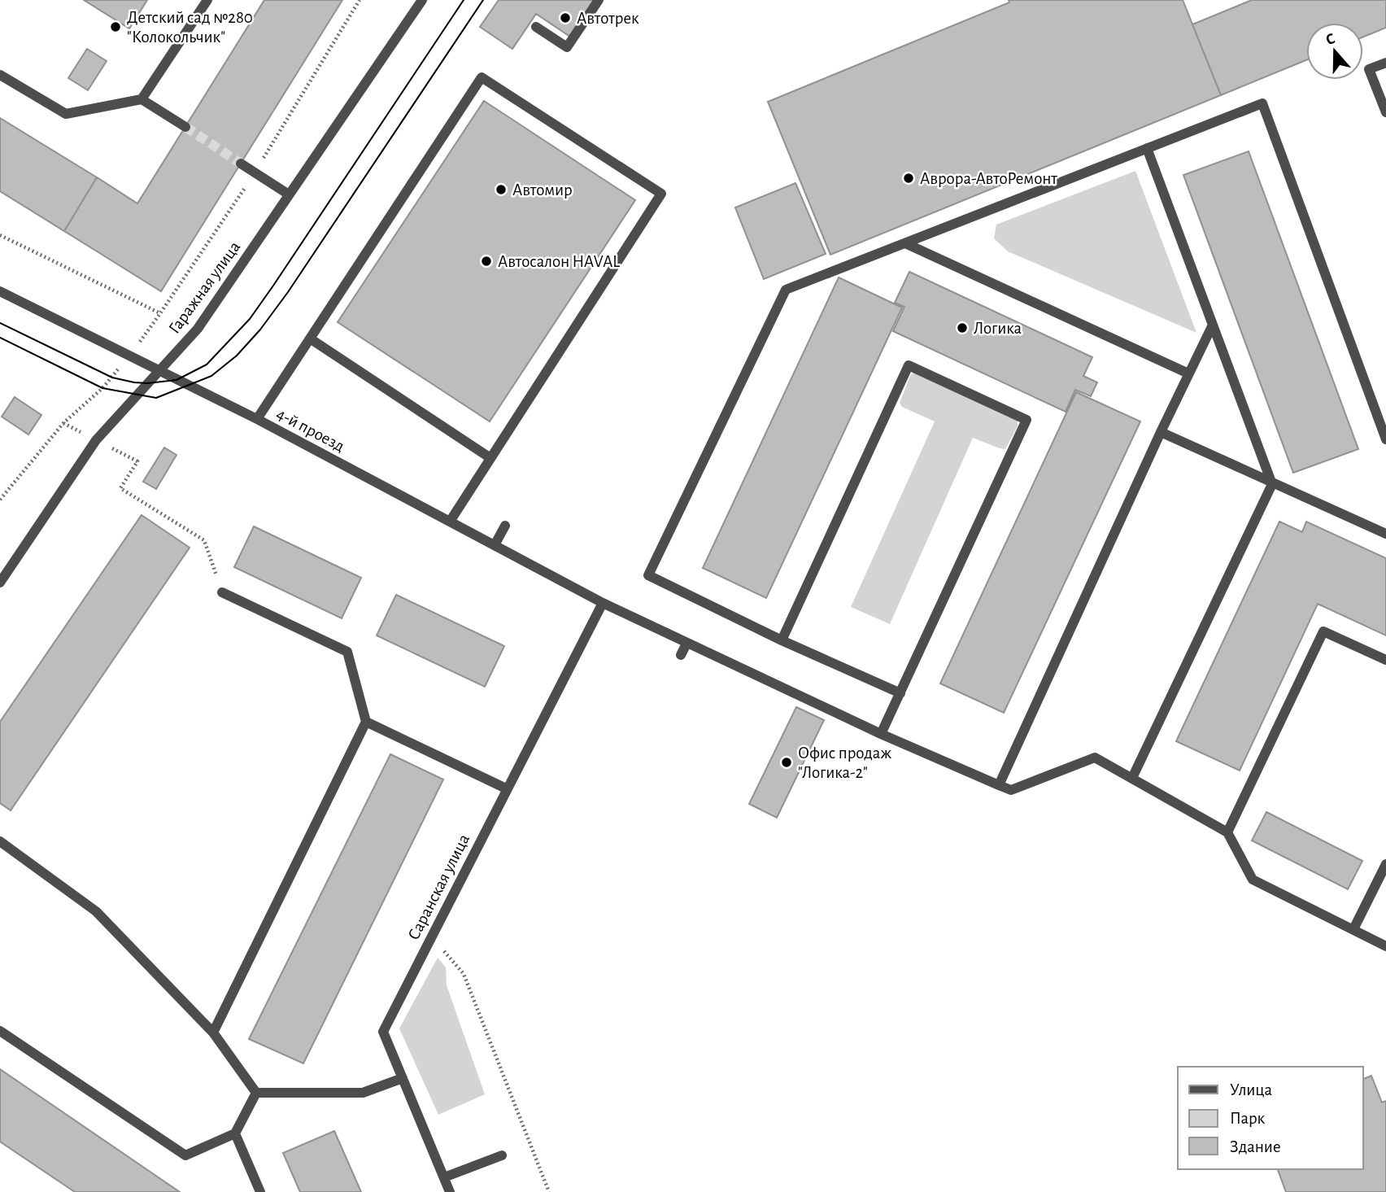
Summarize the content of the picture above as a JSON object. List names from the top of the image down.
{
  "streets": {
    "street": ["Гаражная улица", "4-й проезд", "Саранская улица"]
  },
  "crossings": [
    ["Гаражная улица", "4-й проезд"],
    ["4-й проезд", "Саранская улица"]
  ],
  "places": [
    "Автотрек",
    "Детский сад №280 \"Колокольчик\"",
    "Аврора-АвтоРемонт",
    "Автомир",
    "Автосалон HAVAL",
    "Логика",
    "Офис продаж \"Логика-2\""
  ],
  "legend": ["Улица", "Парк", "Здание"],
  "north": "top"
}
